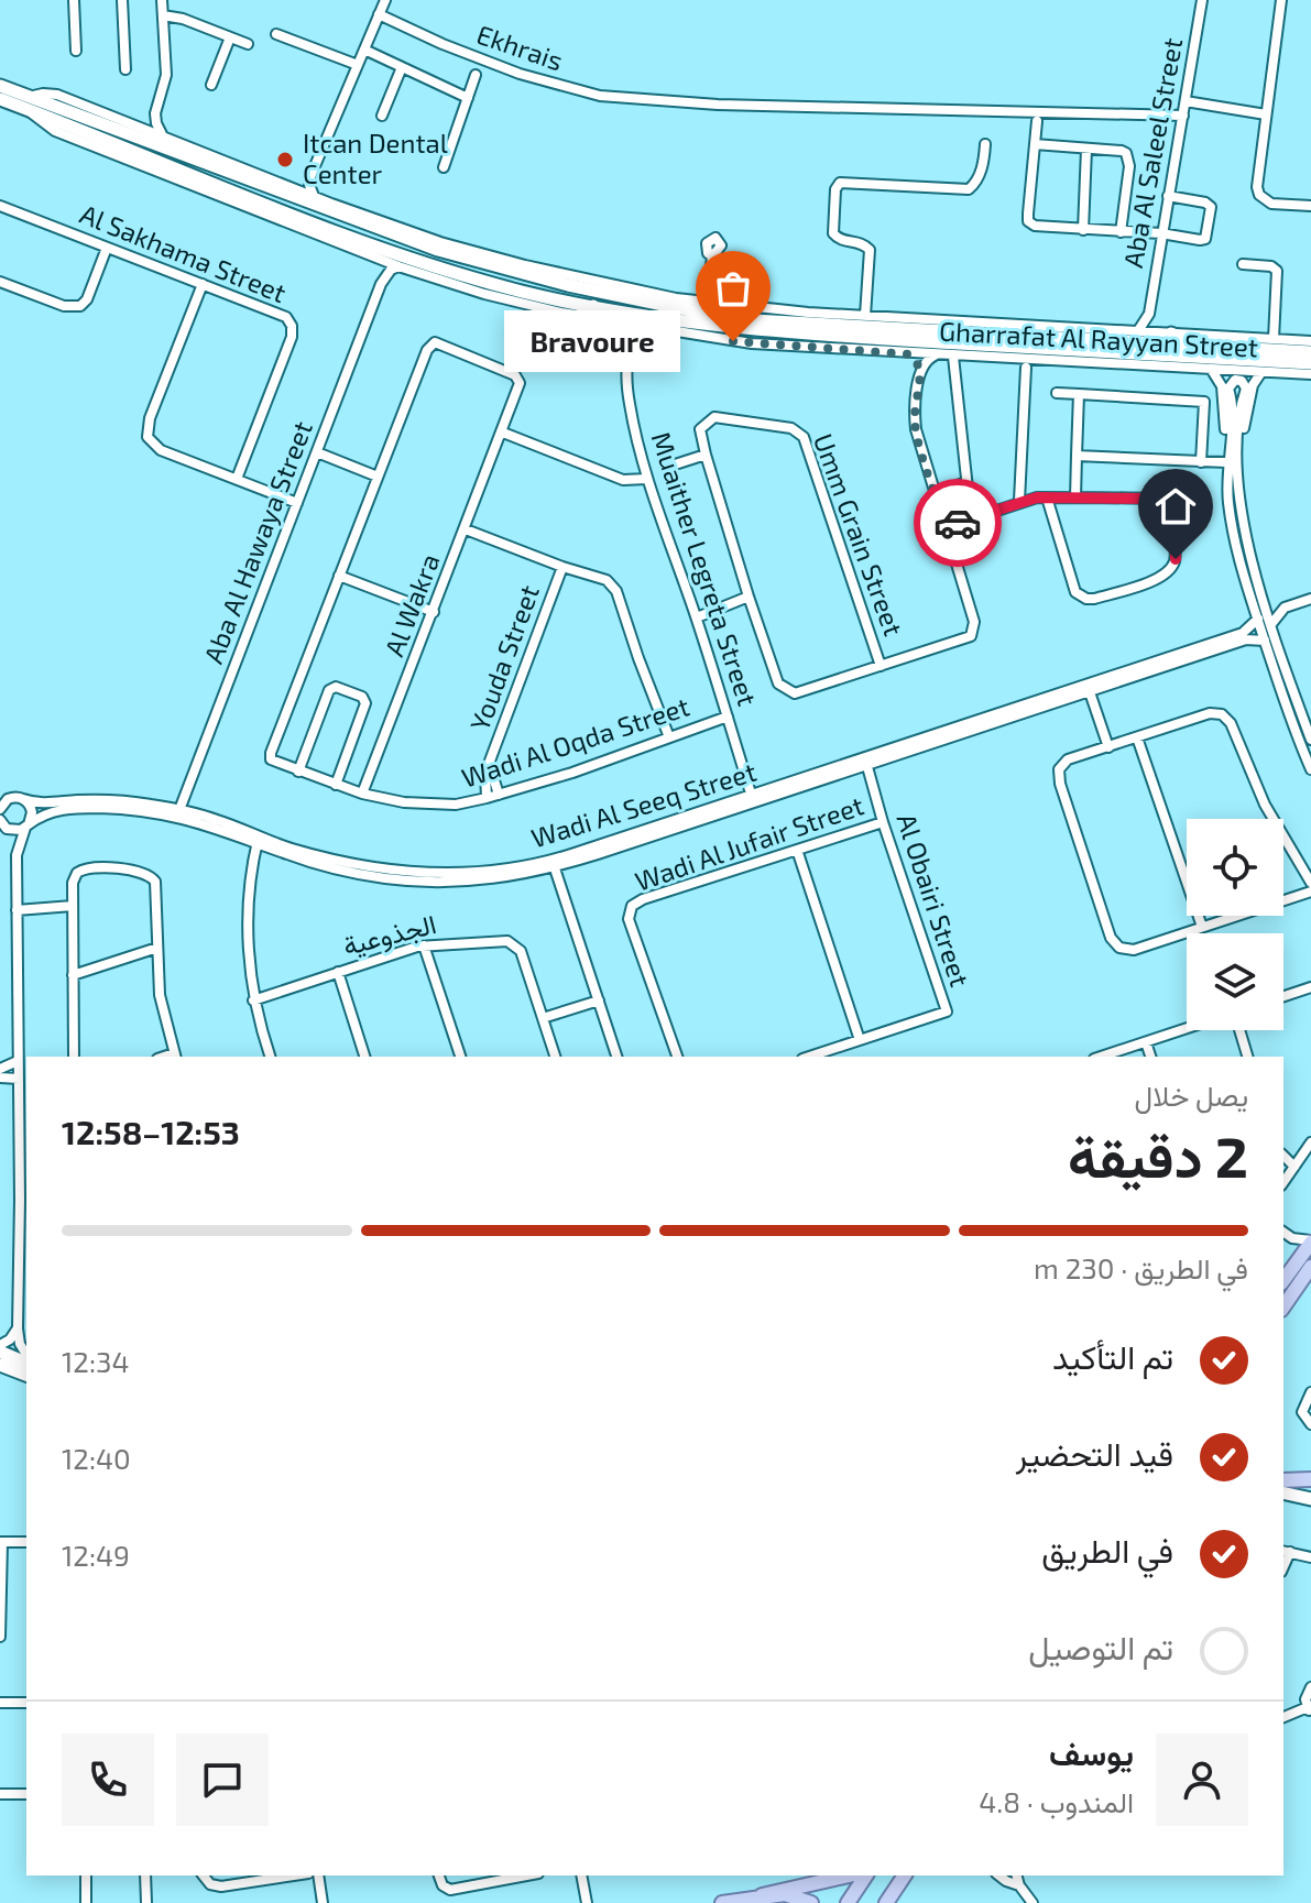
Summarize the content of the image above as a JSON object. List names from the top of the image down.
{
  "streets": {
    "main road": ["Gharrafat Al Rayyan Street"],
    "street": [
      "Ekhrais",
      "Aba Al Saleel Street",
      "Al Sakhama Street",
      "Umm Grain Street",
      "Aba Al Hawaya Street",
      "Muaither Legreta Street",
      "Al Wakra",
      "Youda Street",
      "Wadi Al Oqda Street",
      "Wadi Al Seeq Street",
      "Wadi Al Jufair Street",
      "Al Obairi Street",
      "الجذوعية"
    ]
  },
  "crossings": [
    ["Ekhrais", "Aba Al Saleel Street"],
    ["Aba Al Saleel Street", "Gharrafat Al Rayyan Street"],
    ["Gharrafat Al Rayyan Street", "Aba Al Hawaya Street"],
    ["Gharrafat Al Rayyan Street", "Muaither Legreta Street"],
    ["Aba Al Hawaya Street", "Wadi Al Seeq Street"],
    ["Muaither Legreta Street", "Wadi Al Oqda Street"],
    ["Muaither Legreta Street", "Wadi Al Seeq Street"],
    ["Al Wakra", "Wadi Al Oqda Street"],
    ["Youda Street", "Wadi Al Oqda Street"],
    ["Wadi Al Seeq Street", "Al Obairi Street"],
    ["Wadi Al Jufair Street", "Al Obairi Street"]
  ],
  "places": ["Itcan Dental Center", "Bravoure"],
  "page": {
    "bubble": "Bravoure",
    "heading": ["2 دقيقة", "يصل خلال", "12:53–12:58"],
    "panel": ["يوسف", "المندوب · 4.8"],
    "bar": "في الطريق · 230 m",
    "list": [
      ["تم التأكيد", "12:34"],
      ["قيد التحضير", "12:40"],
      ["في الطريق", "12:49"],
      "تم التوصيل"
    ]
  }
}
